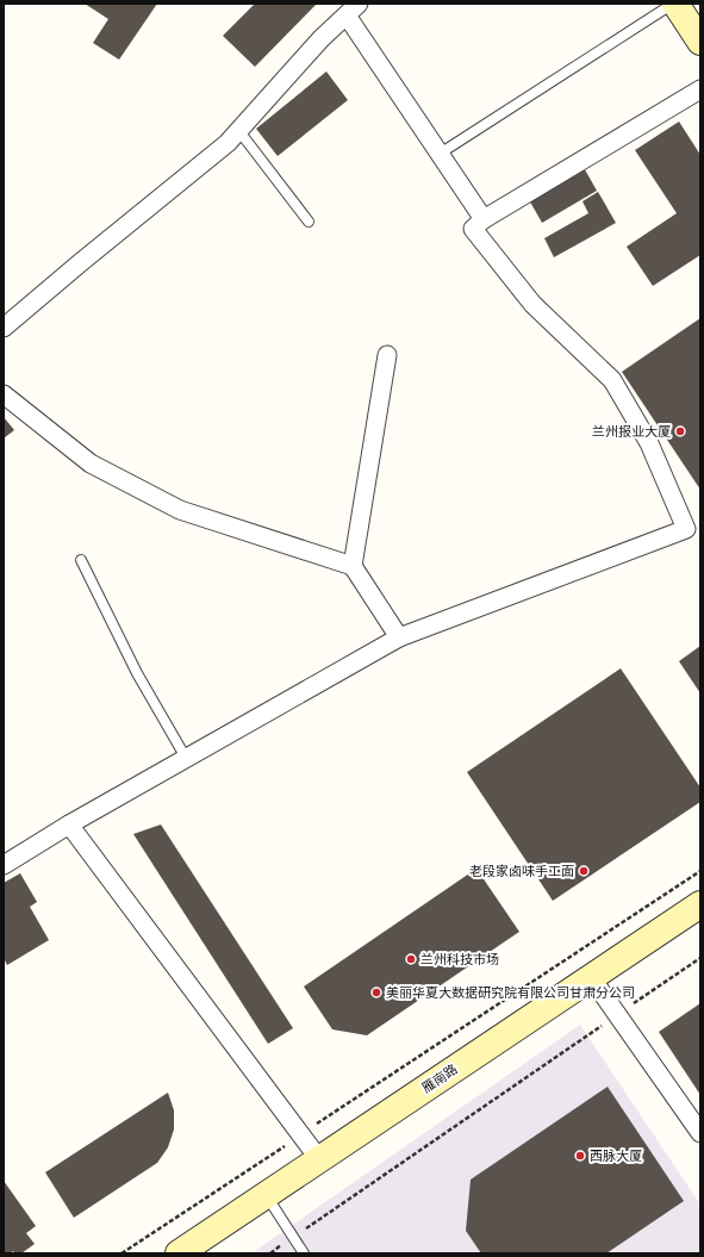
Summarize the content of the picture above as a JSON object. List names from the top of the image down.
{
  "streets": {
    "main road": ["雁南路"]
  },
  "places": [
    "兰州报业大厦",
    "老段家卤味手工面",
    "兰州科技市场",
    "美丽华夏大数据研究院有限公司甘肃分公司",
    "西脉大厦"
  ]
}
